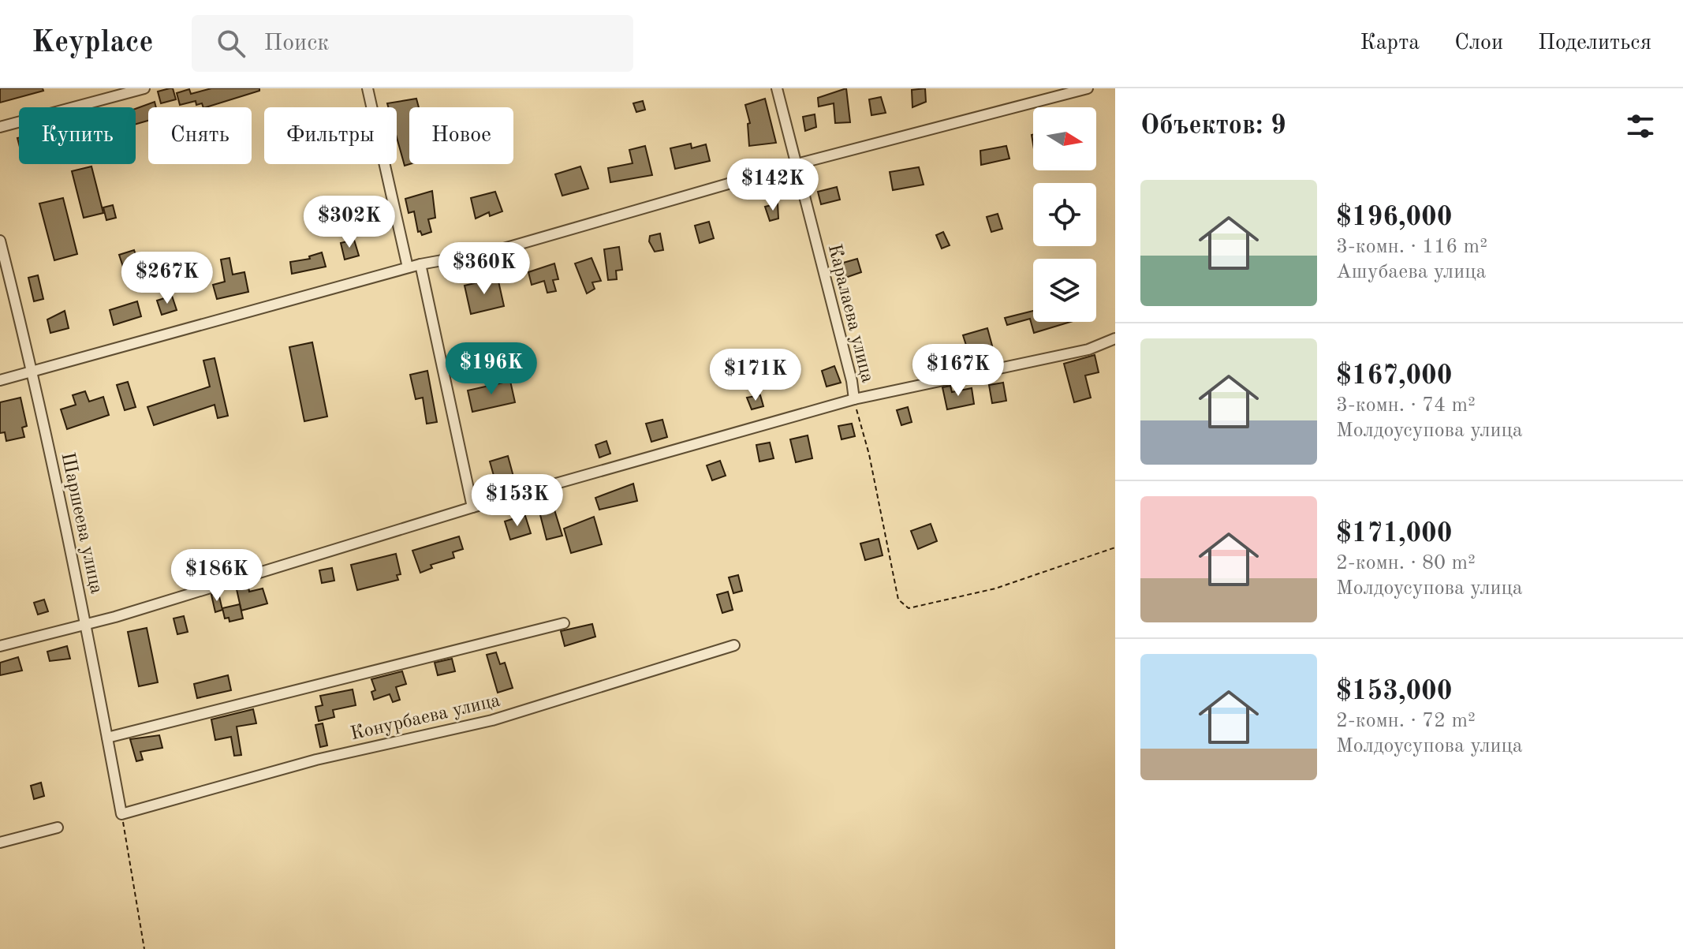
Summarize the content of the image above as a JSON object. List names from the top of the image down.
{
  "streets": {
    "street": ["Каралаева улица", "Шаршеева улица", "Конурбаева улица"]
  },
  "crossings": [
    ["Шаршеева улица", "Конурбаева улица"]
  ],
  "north": "right",
  "page": {
    "header": "Keyplace",
    "search": "Поиск",
    "nav": ["Карта", "Слои", "Поделиться"],
    "heading": "Объектов: 9",
    "chip": [
      "Купить",
      "Снять",
      "Фильтры",
      "Новое"
    ],
    "price": [
      "$142K",
      "$302K",
      "$360K",
      "$267K",
      "$196K",
      "$167K",
      "$171K",
      "$153K",
      "$186K"
    ],
    "list": [
      {
        "name": "$196,000",
        "note": "3-комн. · 116 m² · Ашубаева улица"
      },
      {
        "name": "$167,000",
        "note": "3-комн. · 74 m² · Молдоусупова улица"
      },
      {
        "name": "$171,000",
        "note": "2-комн. · 80 m² · Молдоусупова улица"
      },
      {
        "name": "$153,000",
        "note": "2-комн. · 72 m² · Молдоусупова улица"
      }
    ]
  }
}
